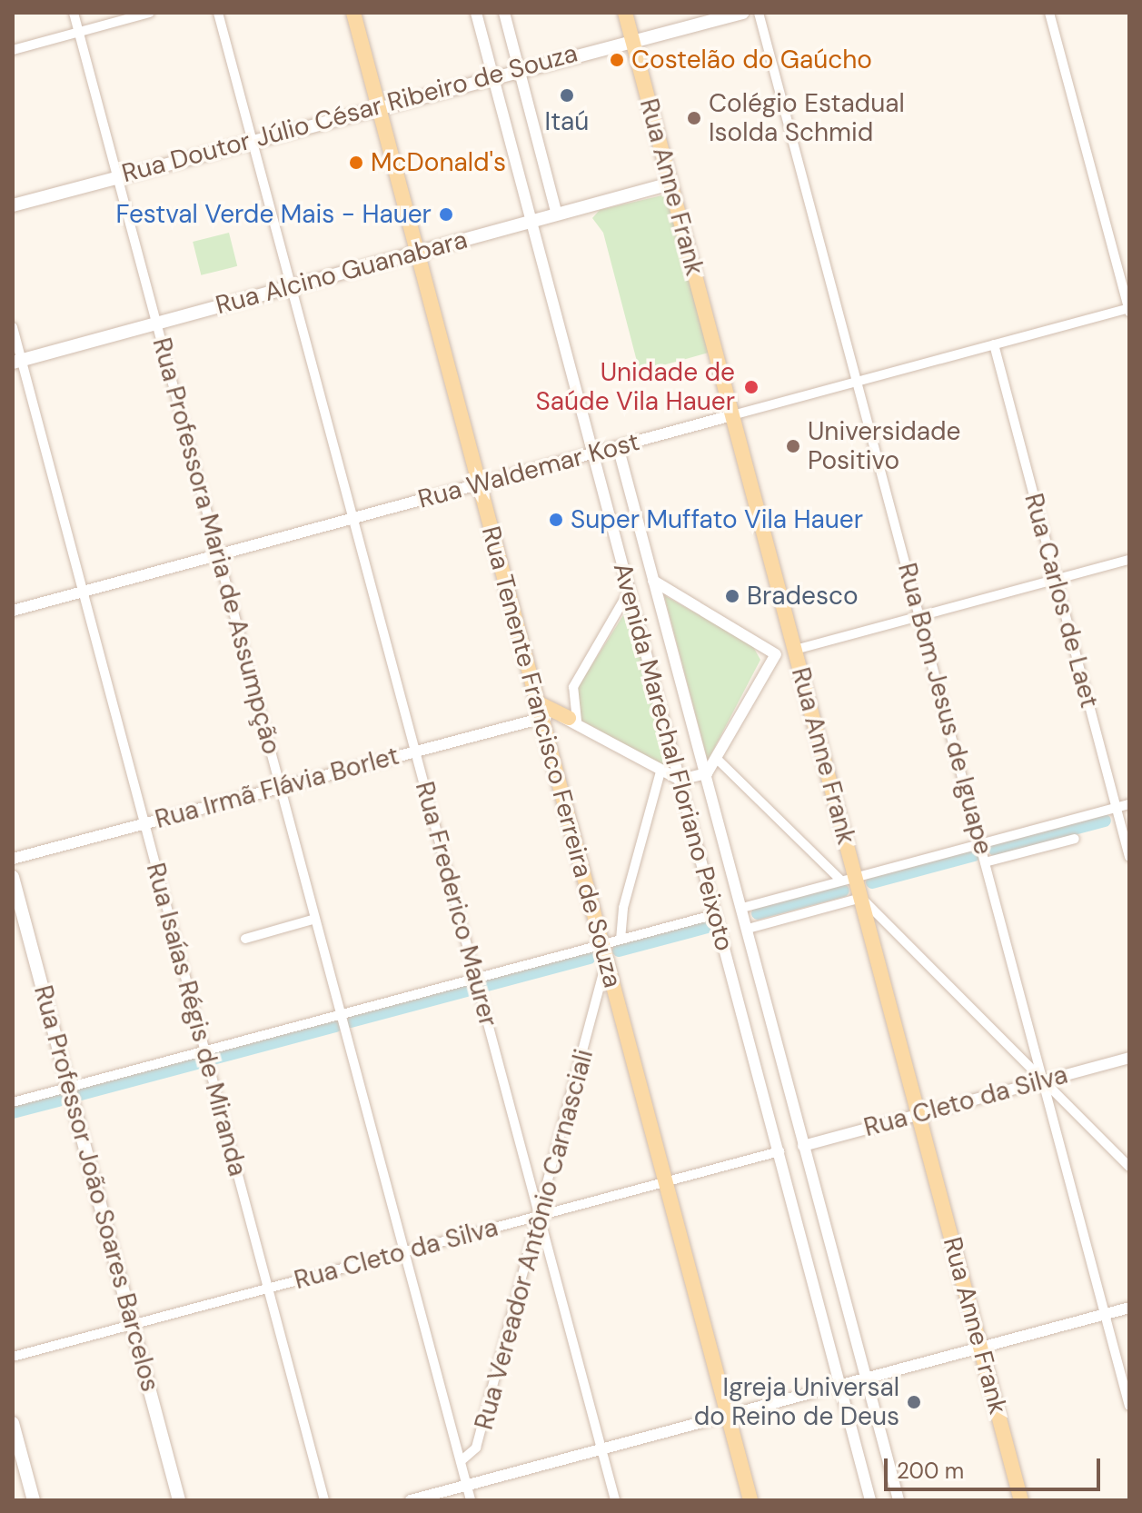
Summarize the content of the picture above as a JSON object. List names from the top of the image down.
{
  "streets": {
    "main road": [
      "Rua Doutor Júlio César Ribeiro de Souza",
      "Rua Anne Frank",
      "Rua Alcino Guanabara",
      "Rua Tenente Francisco Ferreira de Souza",
      "Rua Professor João Soares Barcelos"
    ],
    "street": [
      "Rua Waldemar Kost",
      "Rua Professora Maria de Assumpção",
      "Rua Carlos de Laet",
      "Rua Bom Jesus de Iguape",
      "Avenida Marechal Floriano Peixoto",
      "Rua Irmã Flávia Borlet",
      "Rua Frederico Maurer",
      "Rua Isaías Régis de Miranda",
      "Rua Cleto da Silva",
      "Rua Vereador Antônio Carnasciali"
    ]
  },
  "crossings": [
    ["Rua Doutor Júlio César Ribeiro de Souza", "Rua Anne Frank"],
    ["Rua Doutor Júlio César Ribeiro de Souza", "Rua Professora Maria de Assumpção"],
    ["Rua Doutor Júlio César Ribeiro de Souza", "Rua Tenente Francisco Ferreira de Souza"],
    ["Rua Doutor Júlio César Ribeiro de Souza", "Avenida Marechal Floriano Peixoto"],
    ["Rua Doutor Júlio César Ribeiro de Souza", "Rua Frederico Maurer"],
    ["Rua Anne Frank", "Rua Alcino Guanabara"],
    ["Rua Anne Frank", "Rua Waldemar Kost"],
    ["Rua Anne Frank", "Rua Cleto da Silva"],
    ["Rua Alcino Guanabara", "Rua Professora Maria de Assumpção"],
    ["Rua Alcino Guanabara", "Rua Tenente Francisco Ferreira de Souza"],
    ["Rua Alcino Guanabara", "Avenida Marechal Floriano Peixoto"],
    ["Rua Alcino Guanabara", "Rua Frederico Maurer"],
    ["Rua Alcino Guanabara", "Rua Isaías Régis de Miranda"],
    ["Rua Waldemar Kost", "Rua Professora Maria de Assumpção"],
    ["Rua Waldemar Kost", "Rua Carlos de Laet"],
    ["Rua Waldemar Kost", "Rua Bom Jesus de Iguape"],
    ["Rua Waldemar Kost", "Rua Tenente Francisco Ferreira de Souza"],
    ["Rua Waldemar Kost", "Avenida Marechal Floriano Peixoto"],
    ["Rua Waldemar Kost", "Rua Frederico Maurer"],
    ["Rua Waldemar Kost", "Rua Isaías Régis de Miranda"],
    ["Rua Professora Maria de Assumpção", "Rua Irmã Flávia Borlet"],
    ["Rua Professora Maria de Assumpção", "Rua Cleto da Silva"],
    ["Rua Professora Maria de Assumpção", "Rua Vereador Antônio Carnasciali"],
    ["Rua Bom Jesus de Iguape", "Rua Cleto da Silva"],
    ["Rua Tenente Francisco Ferreira de Souza", "Rua Irmã Flávia Borlet"],
    ["Rua Tenente Francisco Ferreira de Souza", "Rua Cleto da Silva"],
    ["Rua Tenente Francisco Ferreira de Souza", "Rua Vereador Antônio Carnasciali"],
    ["Avenida Marechal Floriano Peixoto", "Rua Cleto da Silva"],
    ["Rua Irmã Flávia Borlet", "Rua Frederico Maurer"],
    ["Rua Irmã Flávia Borlet", "Rua Isaías Régis de Miranda"],
    ["Rua Frederico Maurer", "Rua Cleto da Silva"],
    ["Rua Frederico Maurer", "Rua Vereador Antônio Carnasciali"],
    ["Rua Isaías Régis de Miranda", "Rua Cleto da Silva"],
    ["Rua Cleto da Silva", "Rua Professor João Soares Barcelos"],
    ["Rua Cleto da Silva", "Rua Vereador Antônio Carnasciali"]
  ],
  "places": [
    "Costelão do Gaúcho",
    "Itaú",
    "Colégio Estadual Isolda Schmid",
    "McDonald's",
    "Festval Verde Mais - Hauer",
    "Unidade de Saúde Vila Hauer",
    "Universidade Positivo",
    "Super Muffato Vila Hauer",
    "Bradesco",
    "Igreja Universal do Reino de Deus"
  ],
  "scale_bar": "200 m"
}
